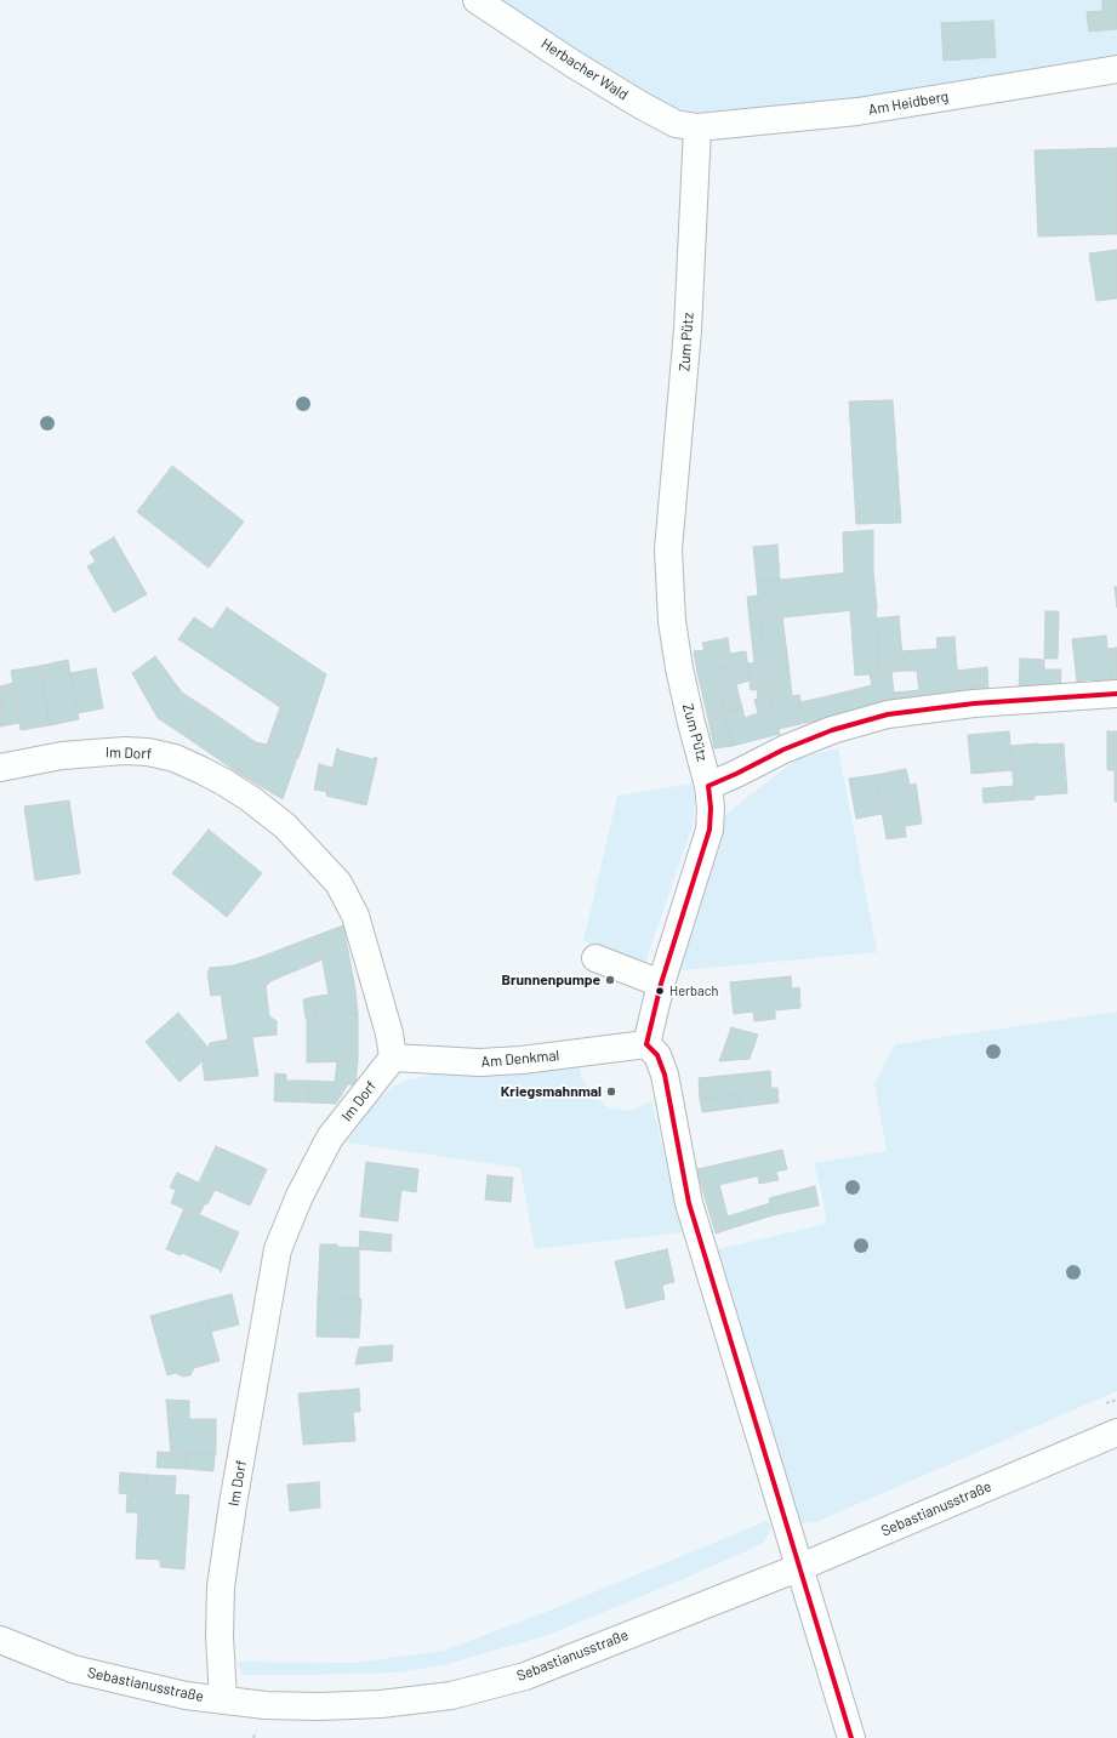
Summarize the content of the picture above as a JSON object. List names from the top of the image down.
{
  "streets": {
    "street": [
      "Herbacher Wald",
      "Am Heidberg",
      "Zum Pütz",
      "Im Dorf",
      "Am Denkmal",
      "Sebastianusstraße"
    ]
  },
  "crossings": [
    ["Herbacher Wald", "Am Heidberg"],
    ["Herbacher Wald", "Zum Pütz"],
    ["Am Heidberg", "Zum Pütz"],
    ["Zum Pütz", "Am Denkmal"],
    ["Im Dorf", "Am Denkmal"],
    ["Im Dorf", "Sebastianusstraße"]
  ],
  "places": ["Brunnenpumpe", "Herbach", "Kriegsmahnmal"]
}
